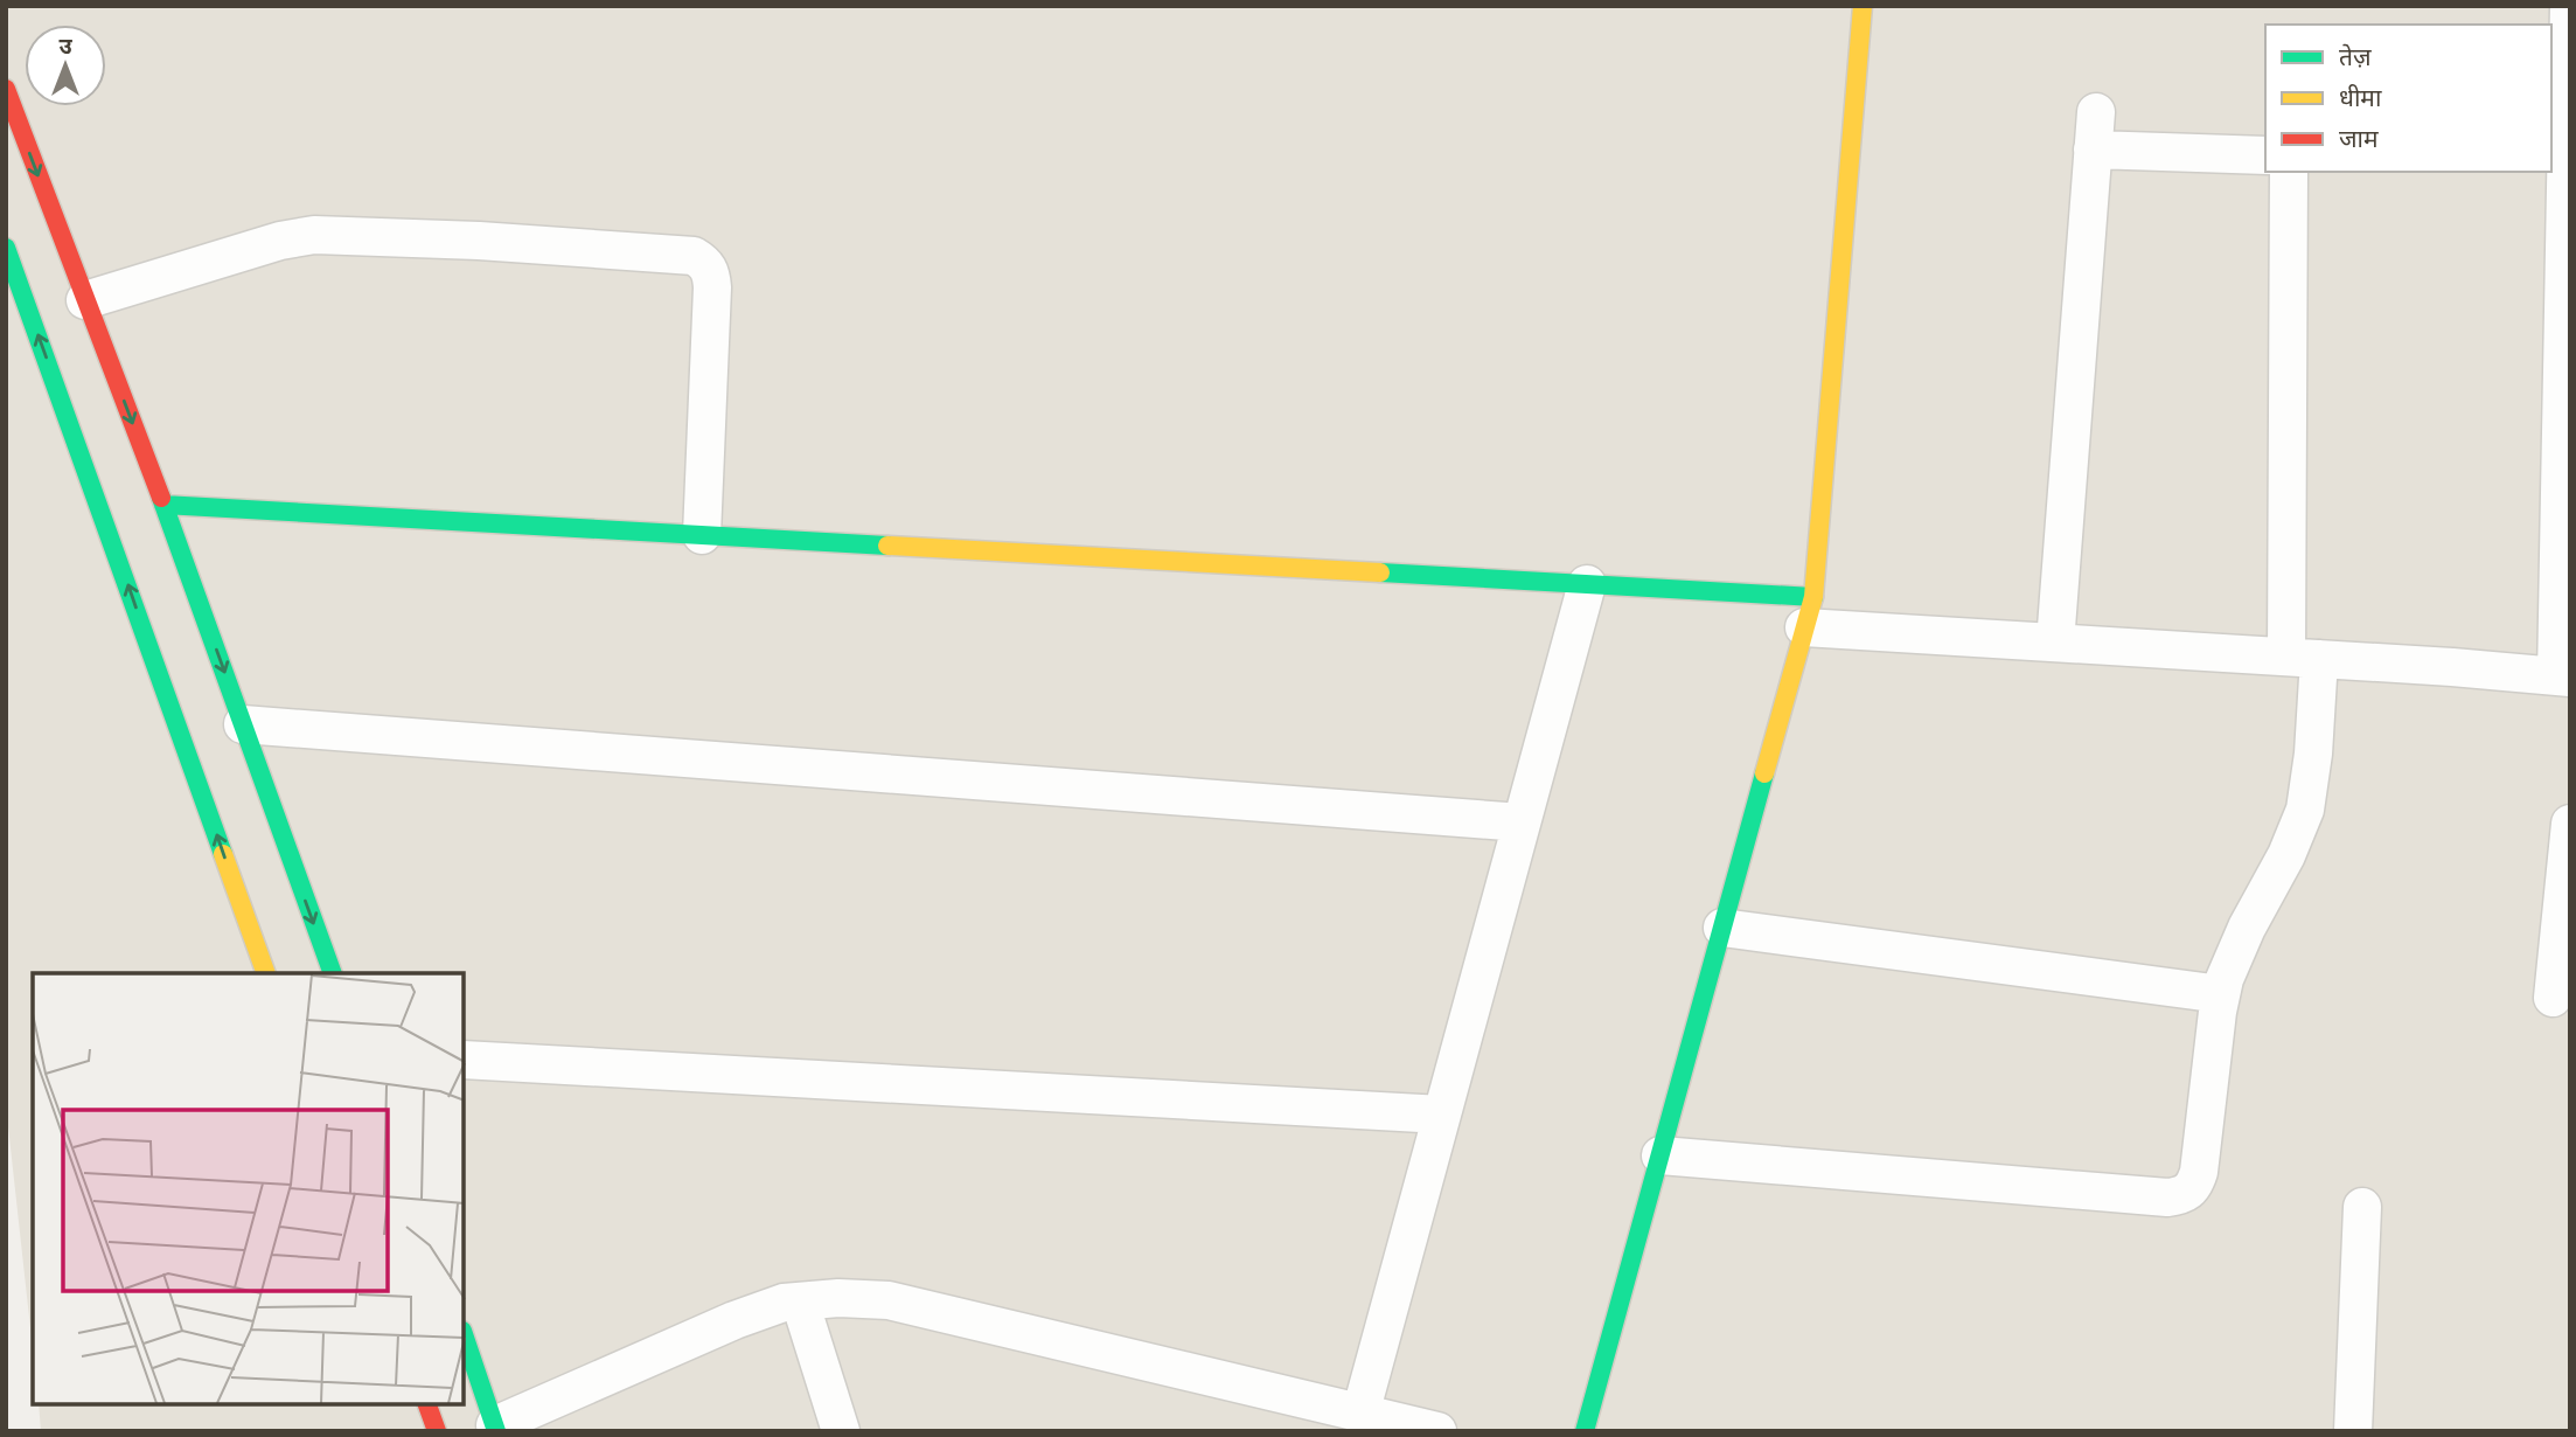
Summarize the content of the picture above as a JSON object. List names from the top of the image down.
{
  "legend": ["तेज़", "धीमा", "जाम"],
  "north": "top"
}
